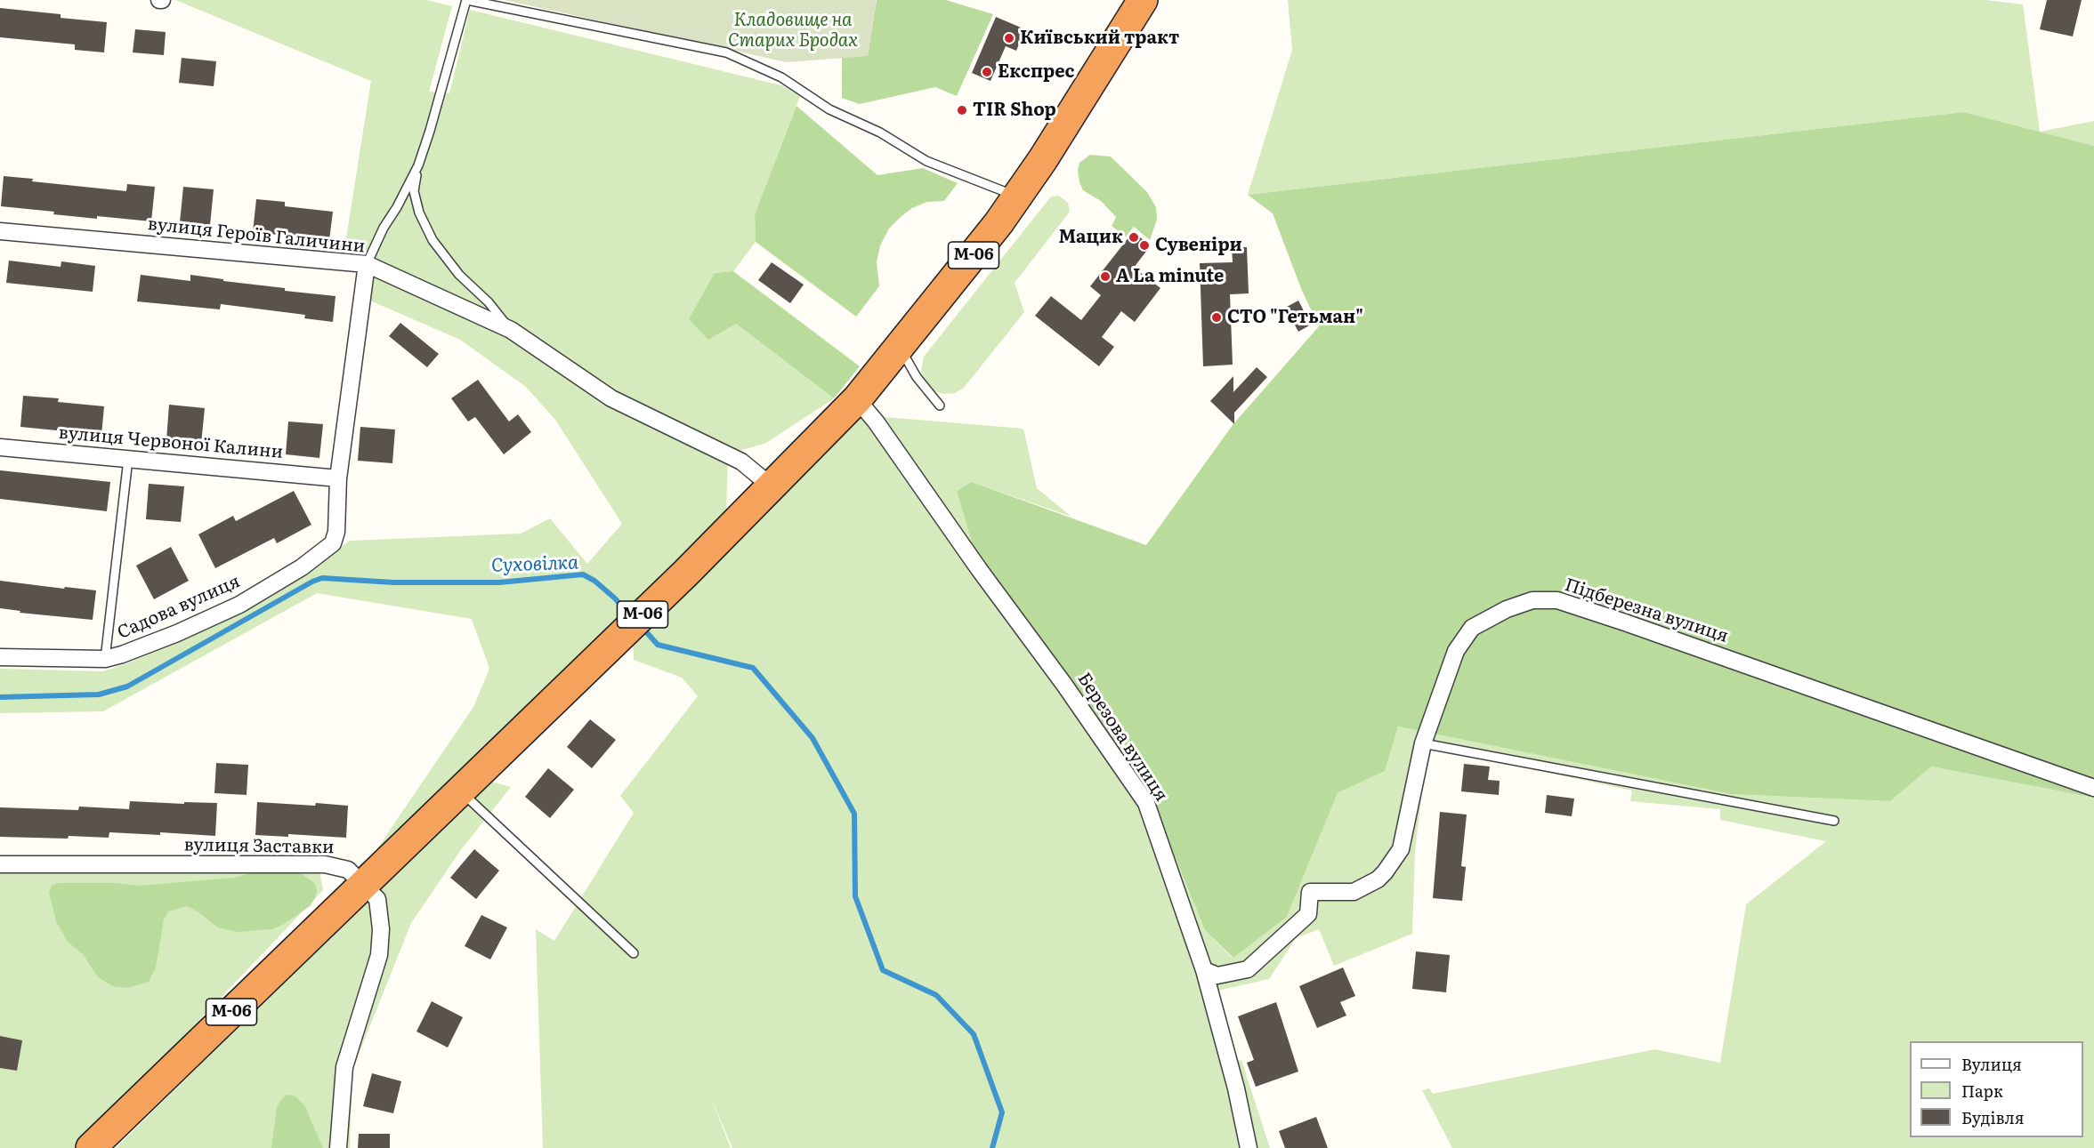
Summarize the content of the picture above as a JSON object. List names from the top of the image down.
{
  "streets": {
    "highway": ["М-06"],
    "street": [
      "вулиця Героїв Галичини",
      "вулиця Червоної Калини",
      "Садова вулиця",
      "Підберезна вулиця",
      "Березова вулиця",
      "вулиця Заставки"
    ]
  },
  "crossings": [
    ["вулиця Героїв Галичини", "М-06"],
    ["вулиця Героїв Галичини", "Садова вулиця"],
    ["М-06", "Березова вулиця"],
    ["М-06", "вулиця Заставки"],
    ["вулиця Червоної Калини", "Садова вулиця"],
    ["Підберезна вулиця", "Березова вулиця"]
  ],
  "water": ["Суховілка"],
  "parks": ["Кладовище на Старих Бродах"],
  "places": [
    "Київський тракт",
    "Експрес",
    "TIR Shop",
    "Мацик",
    "Сувеніри",
    "A La minute",
    "СТО \"Гетьман\""
  ],
  "legend": ["Вулиця", "Парк", "Будівля"]
}
